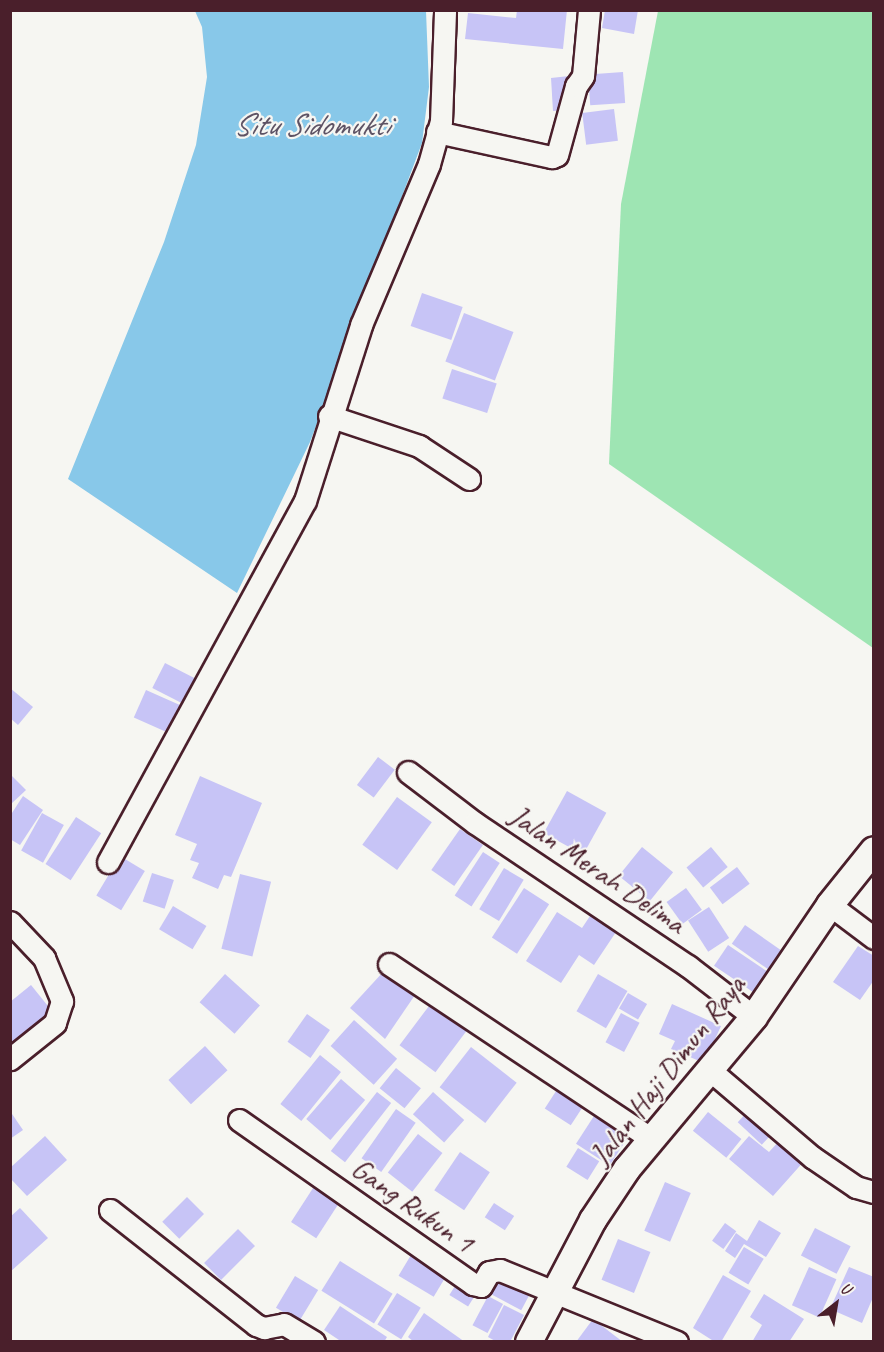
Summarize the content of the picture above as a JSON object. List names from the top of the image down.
{
  "streets": {
    "street": ["Jalan Merah Delima", "Jalan Haji Dimun Raya", "Gang Rukun 1"]
  },
  "crossings": [
    ["Jalan Merah Delima", "Jalan Haji Dimun Raya"],
    ["Jalan Haji Dimun Raya", "Gang Rukun 1"]
  ],
  "water": ["Situ Sidomukti"],
  "north": "top right"
}
